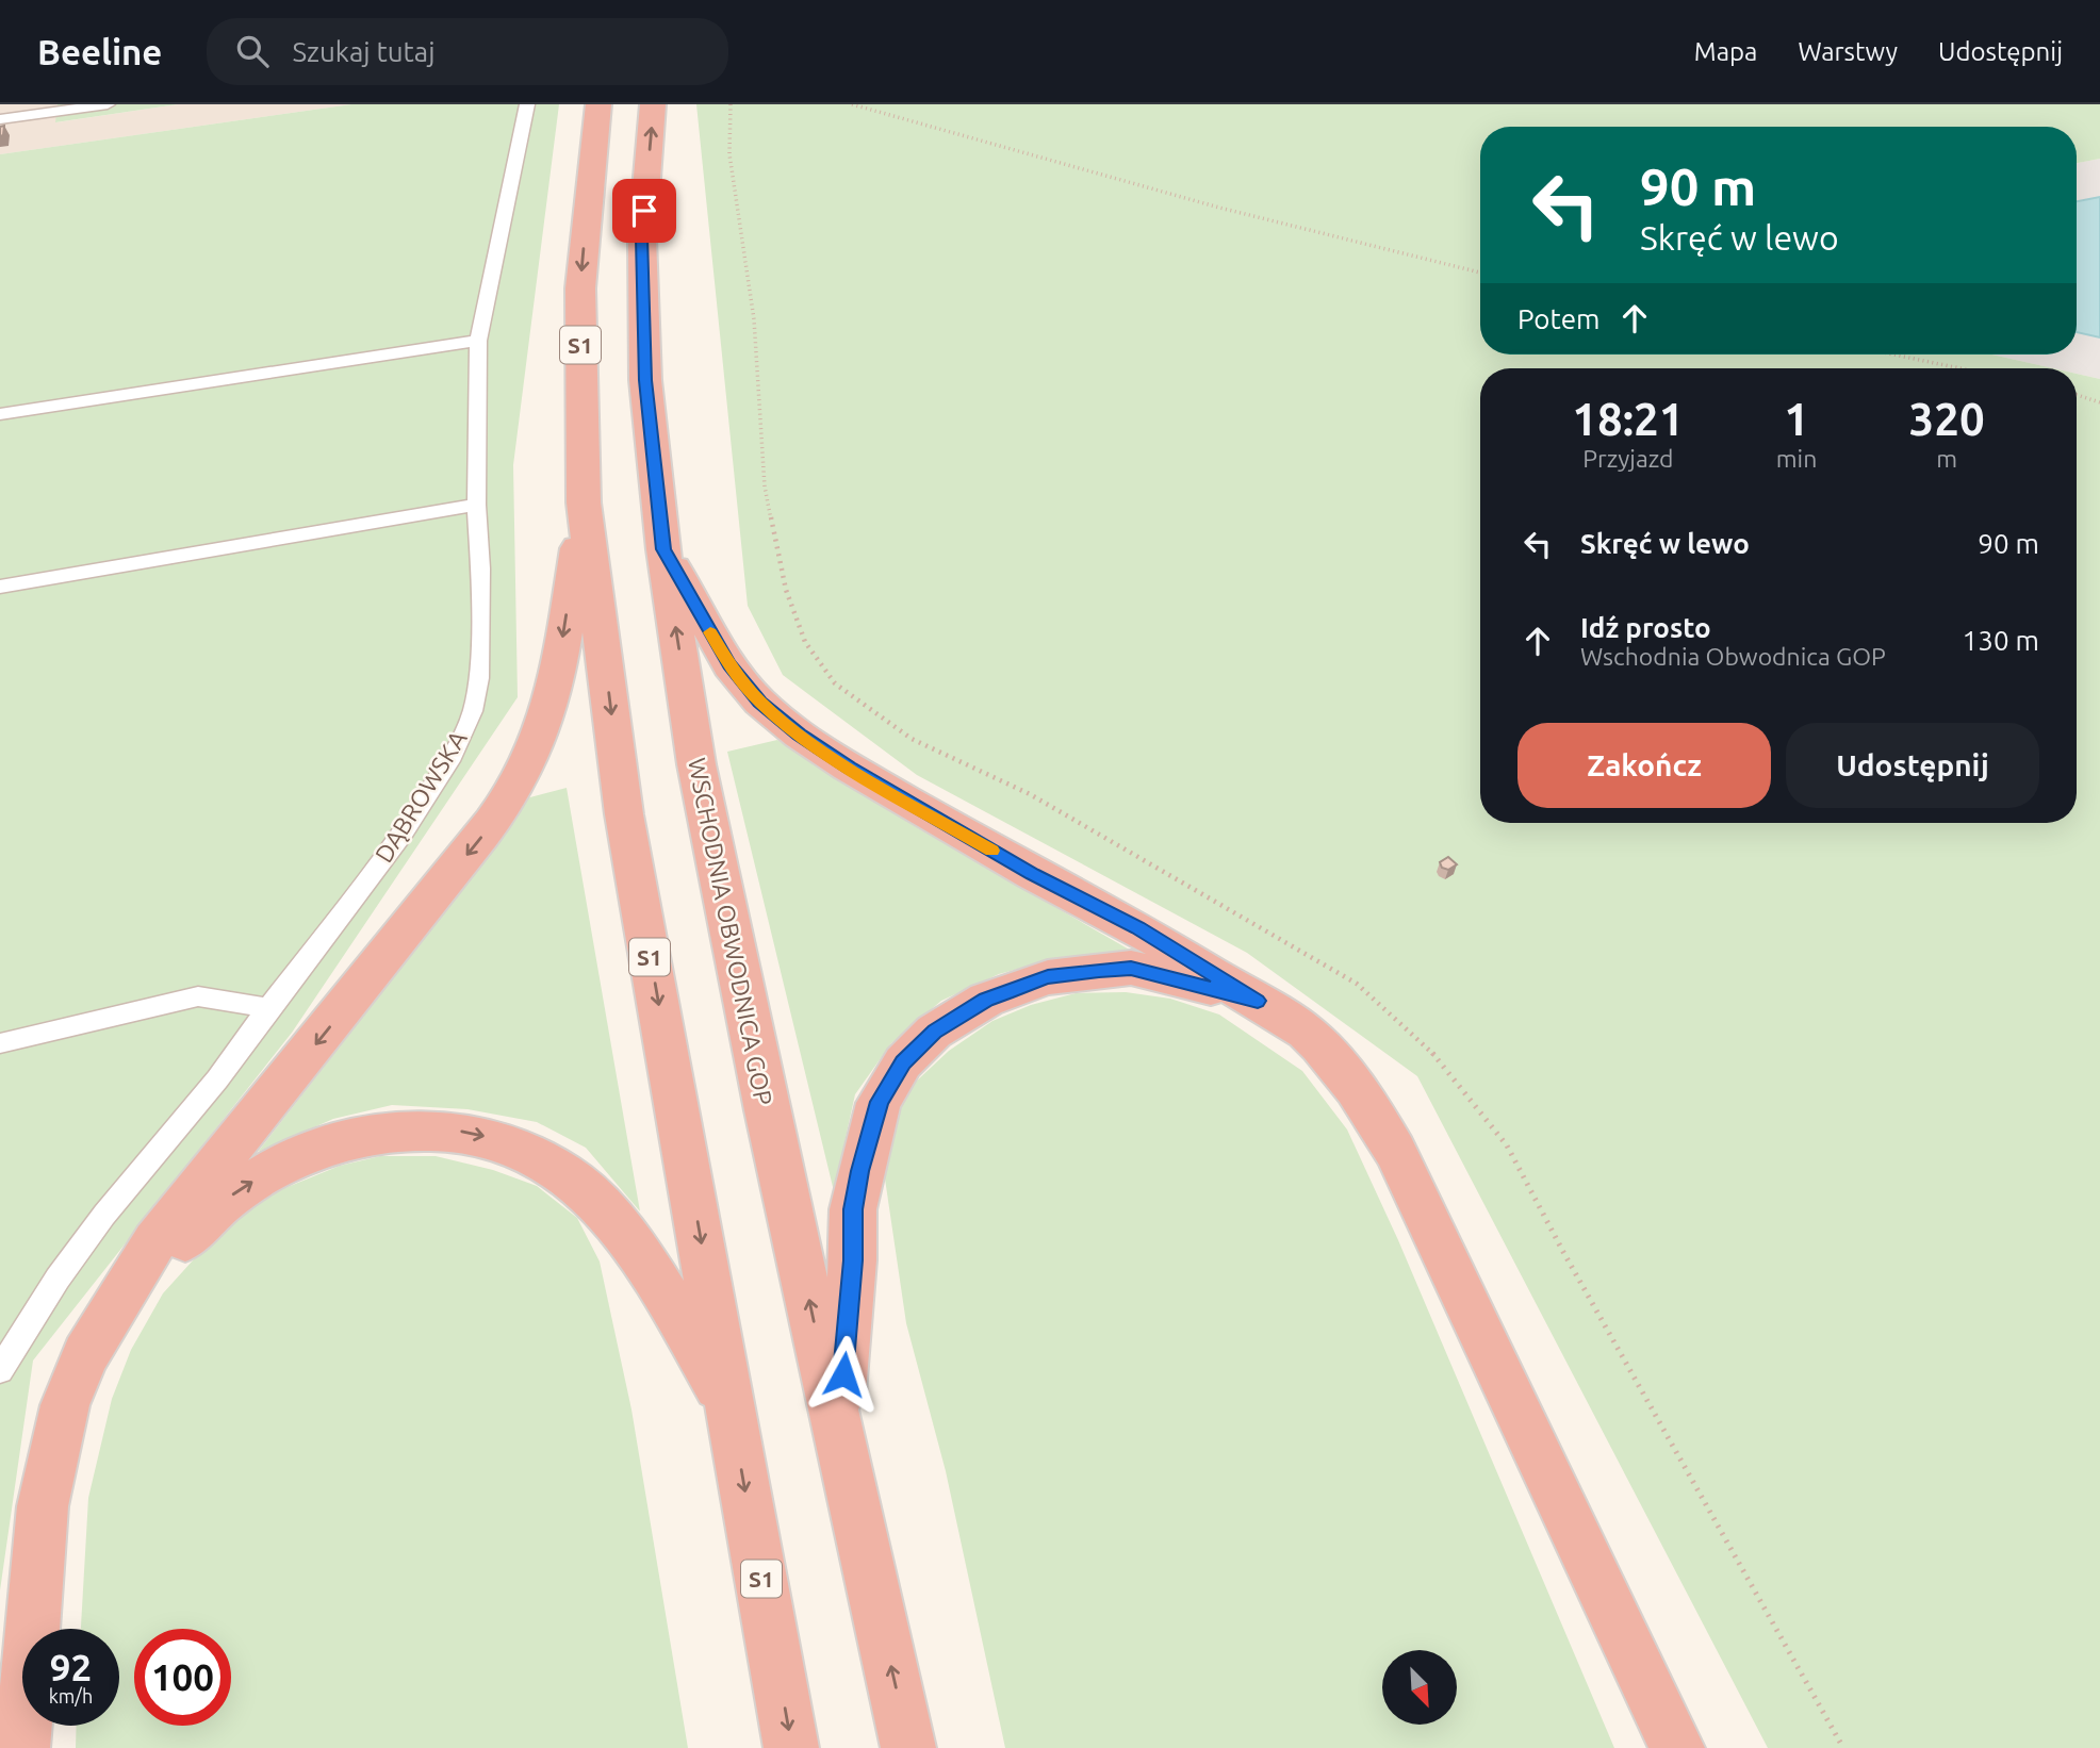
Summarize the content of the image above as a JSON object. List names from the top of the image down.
{
  "streets": {
    "highway": ["S1", "WSCHODNIA OBWODNICA GOP"],
    "lane": ["DĄBROWSKA"]
  },
  "north": "bottom right",
  "page": {
    "header": "Beeline",
    "search": "Szukaj tutaj",
    "nav": ["Mapa", "Warstwy", "Udostępnij"],
    "turn": ["90 m", "Skręć w lewo"],
    "then": "Potem",
    "eta": [
      "18:21",
      "Przyjazd",
      "1",
      "min",
      "320",
      "m"
    ],
    "list": [
      {
        "name": "Skręć w lewo",
        "value": "90 m"
      },
      {
        "name": "Idź prosto",
        "note": "Wschodnia Obwodnica GOP",
        "value": "130 m"
      }
    ],
    "buttons": ["Zakończ", "Udostępnij"],
    "speed": "92 km/h",
    "limit": "100"
  }
}
